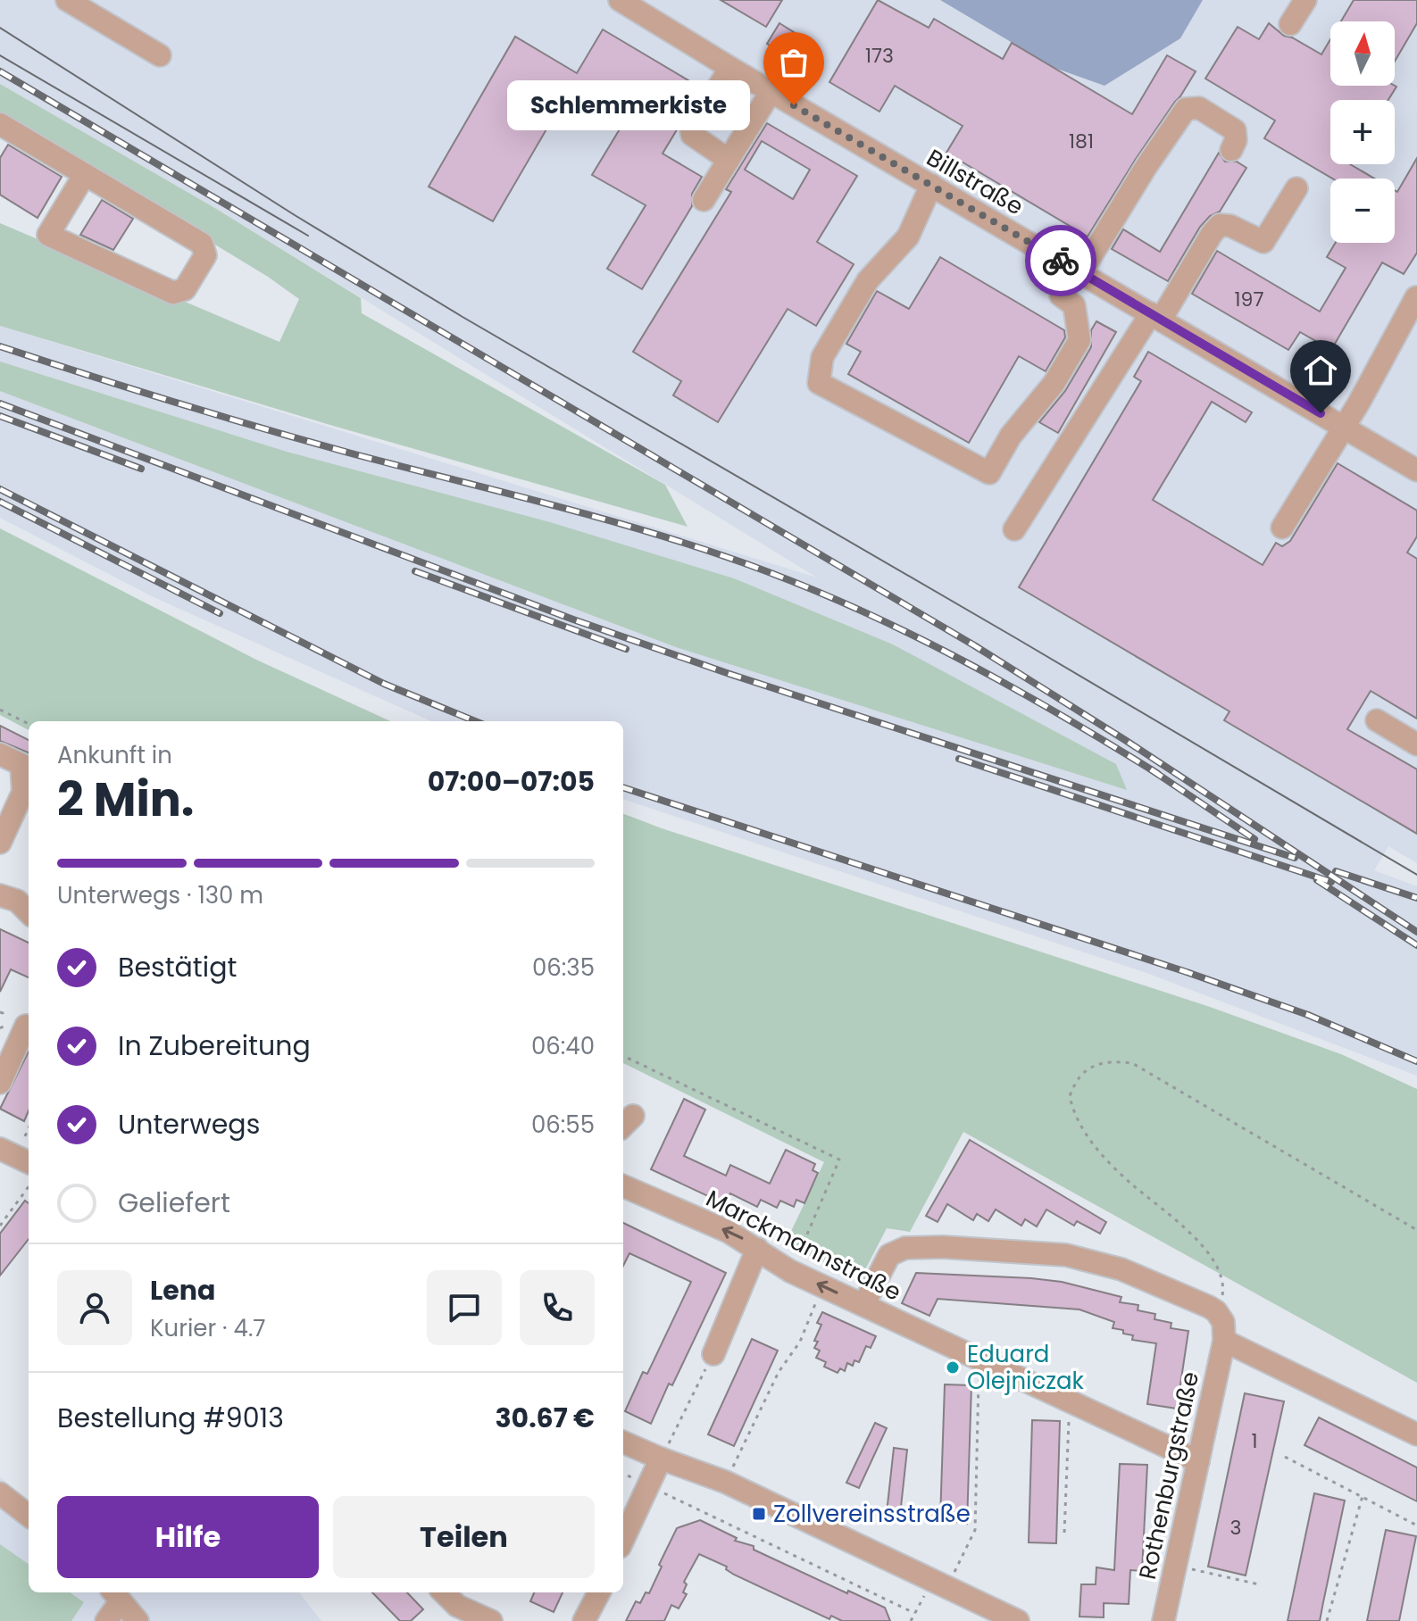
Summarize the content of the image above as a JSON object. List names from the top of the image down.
{
  "streets": {
    "street": ["Billstraße", "Marckmannstraße", "Rothenburgstraße"]
  },
  "crossings": [
    ["Marckmannstraße", "Rothenburgstraße"]
  ],
  "one_way": ["Marckmannstraße"],
  "places": {
    "other": ["Schlemmerkiste", "Eduard Olejniczak"],
    "transit": ["Zollvereinsstraße"]
  },
  "house_numbers": [
    "173",
    "181",
    "197",
    "1",
    "3"
  ],
  "north": "top",
  "page": {
    "map_buttons": ["+", "−"],
    "bubble": "Schlemmerkiste",
    "heading": ["2 Min.", "Ankunft in", "07:00–07:05"],
    "panel": [
      "Lena",
      "Kurier · 4.7",
      "Bestellung #9013",
      "30.67 €"
    ],
    "bar": "Unterwegs · 130 m",
    "list": [
      ["Bestätigt", "06:35"],
      ["In Zubereitung", "06:40"],
      ["Unterwegs", "06:55"],
      "Geliefert"
    ],
    "buttons": ["Hilfe", "Teilen"]
  }
}
